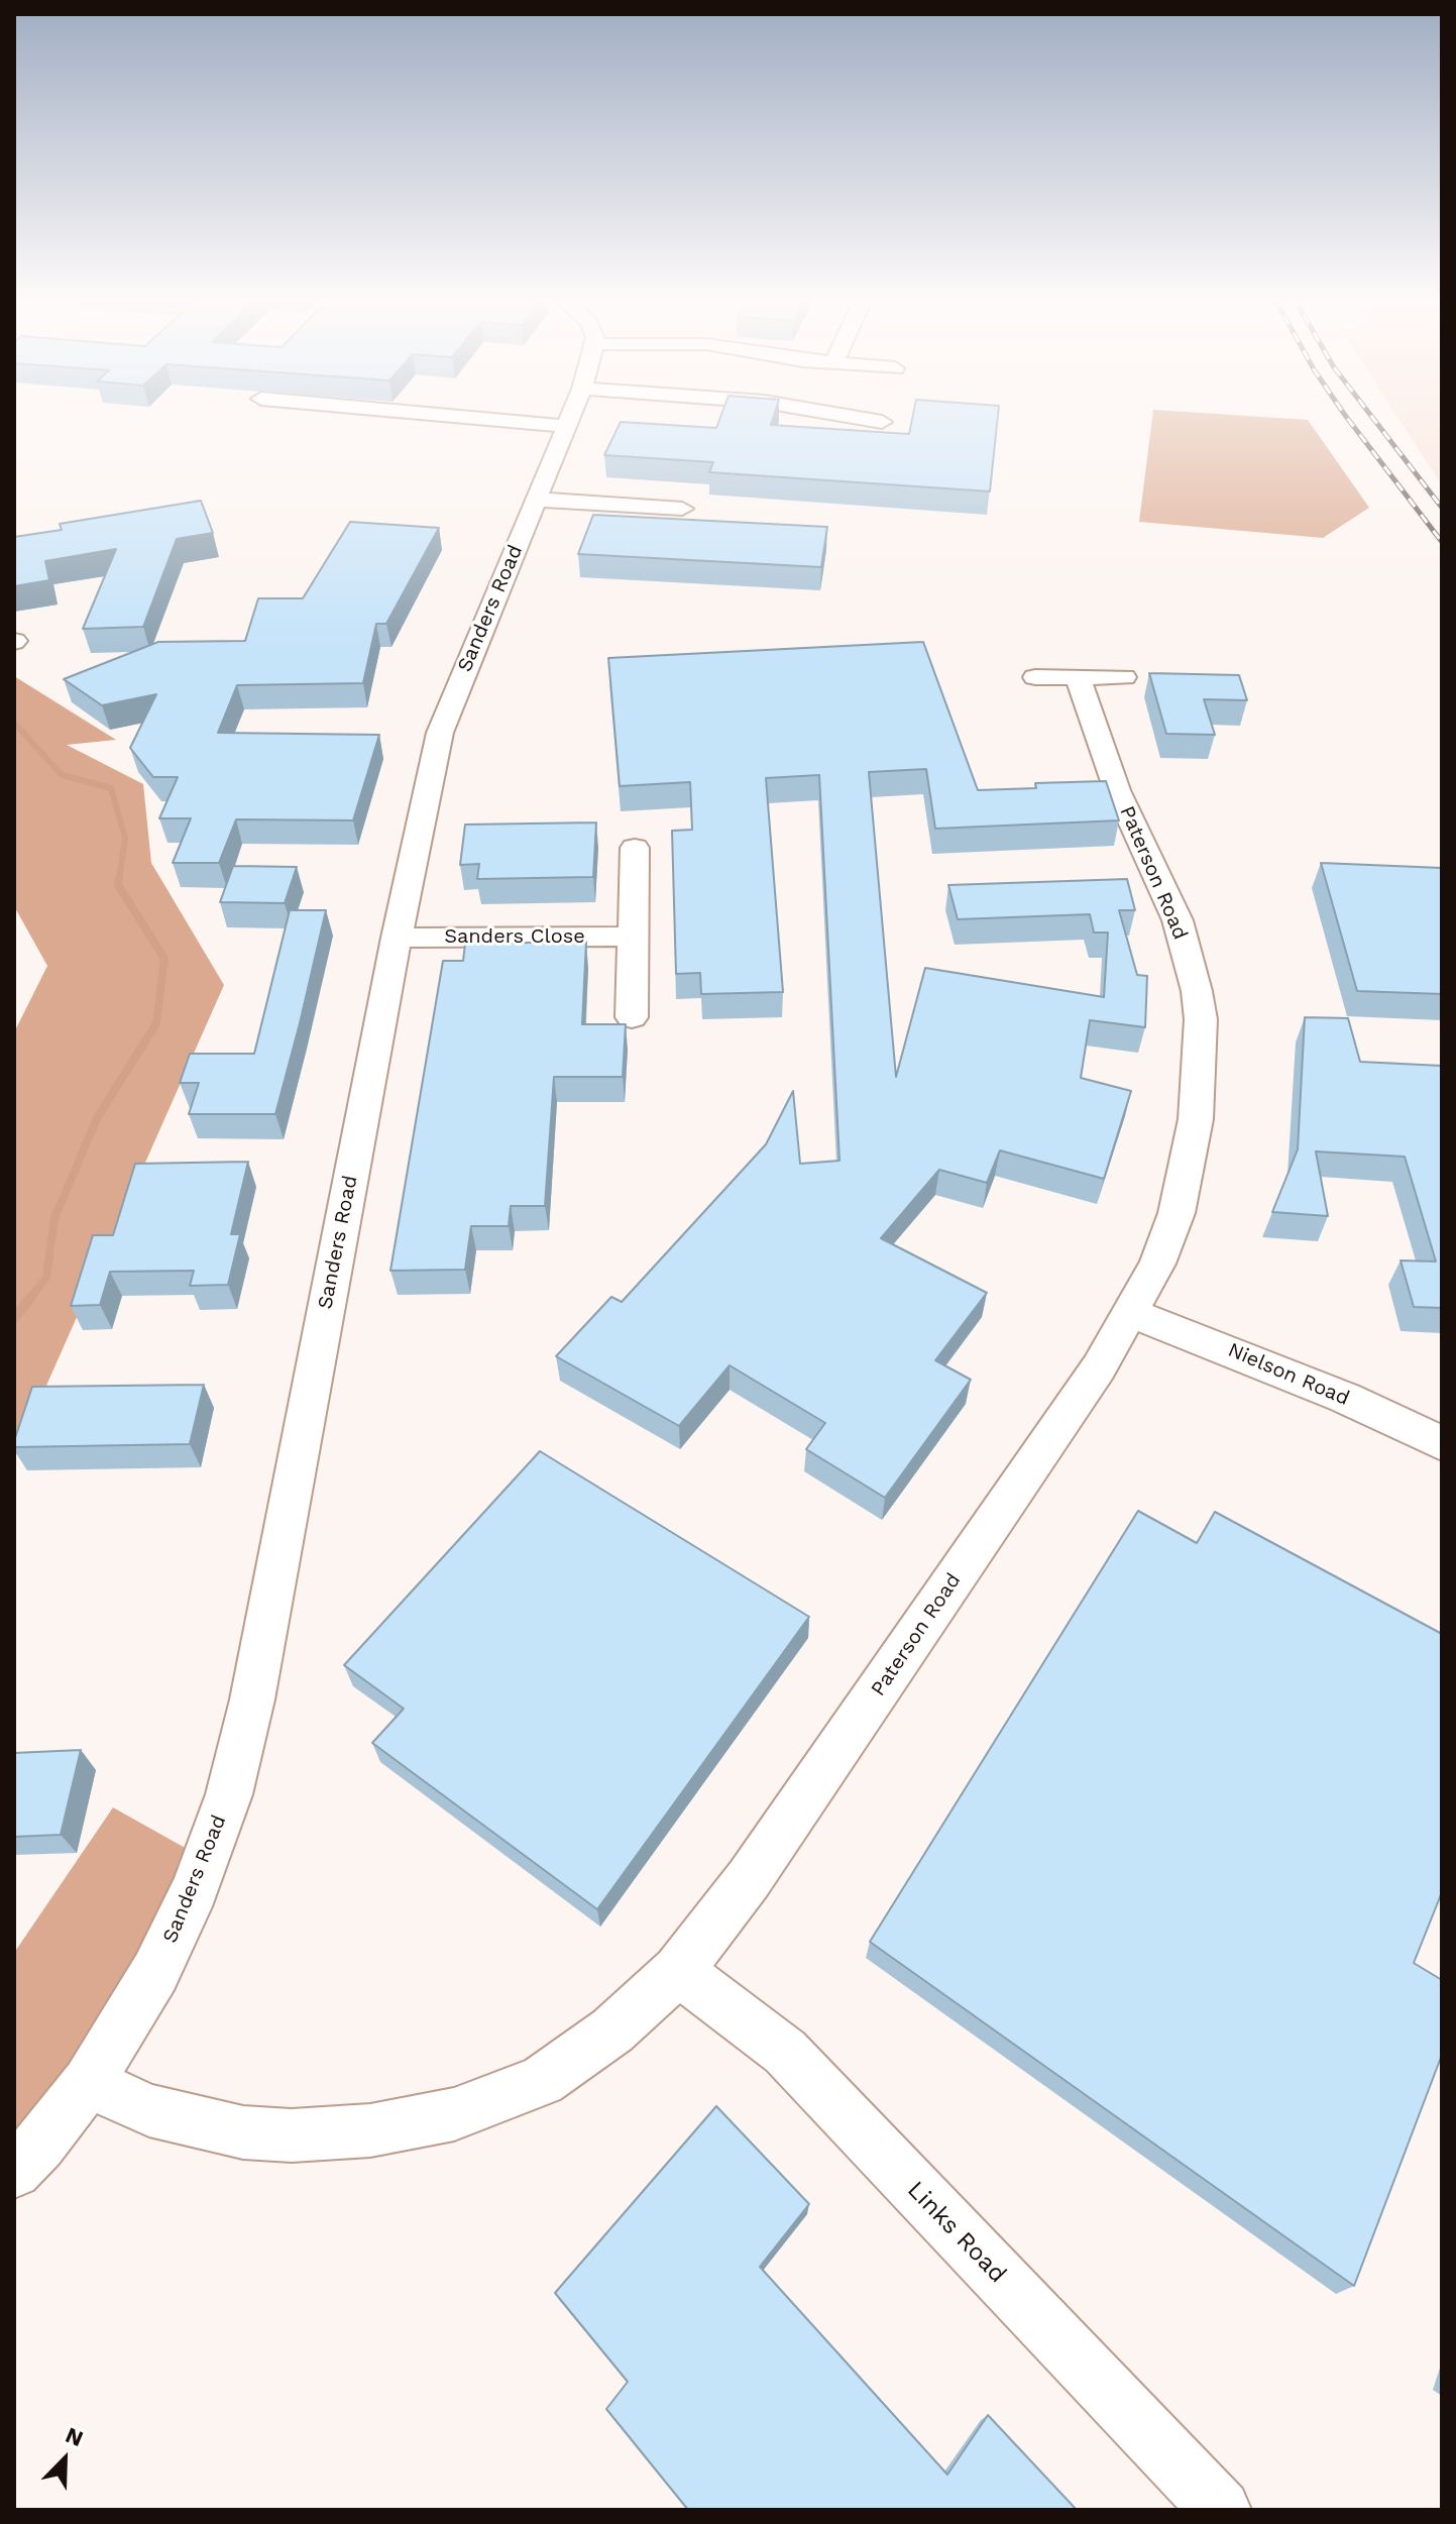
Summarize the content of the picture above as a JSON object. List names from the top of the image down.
{
  "streets": {
    "street": [
      "Sanders Road",
      "Paterson Road",
      "Sanders Close",
      "Nielson Road",
      "Links Road"
    ]
  },
  "crossings": [
    ["Sanders Road", "Paterson Road"],
    ["Sanders Road", "Sanders Close"],
    ["Paterson Road", "Nielson Road"],
    ["Paterson Road", "Links Road"]
  ],
  "north": "top right"
}
